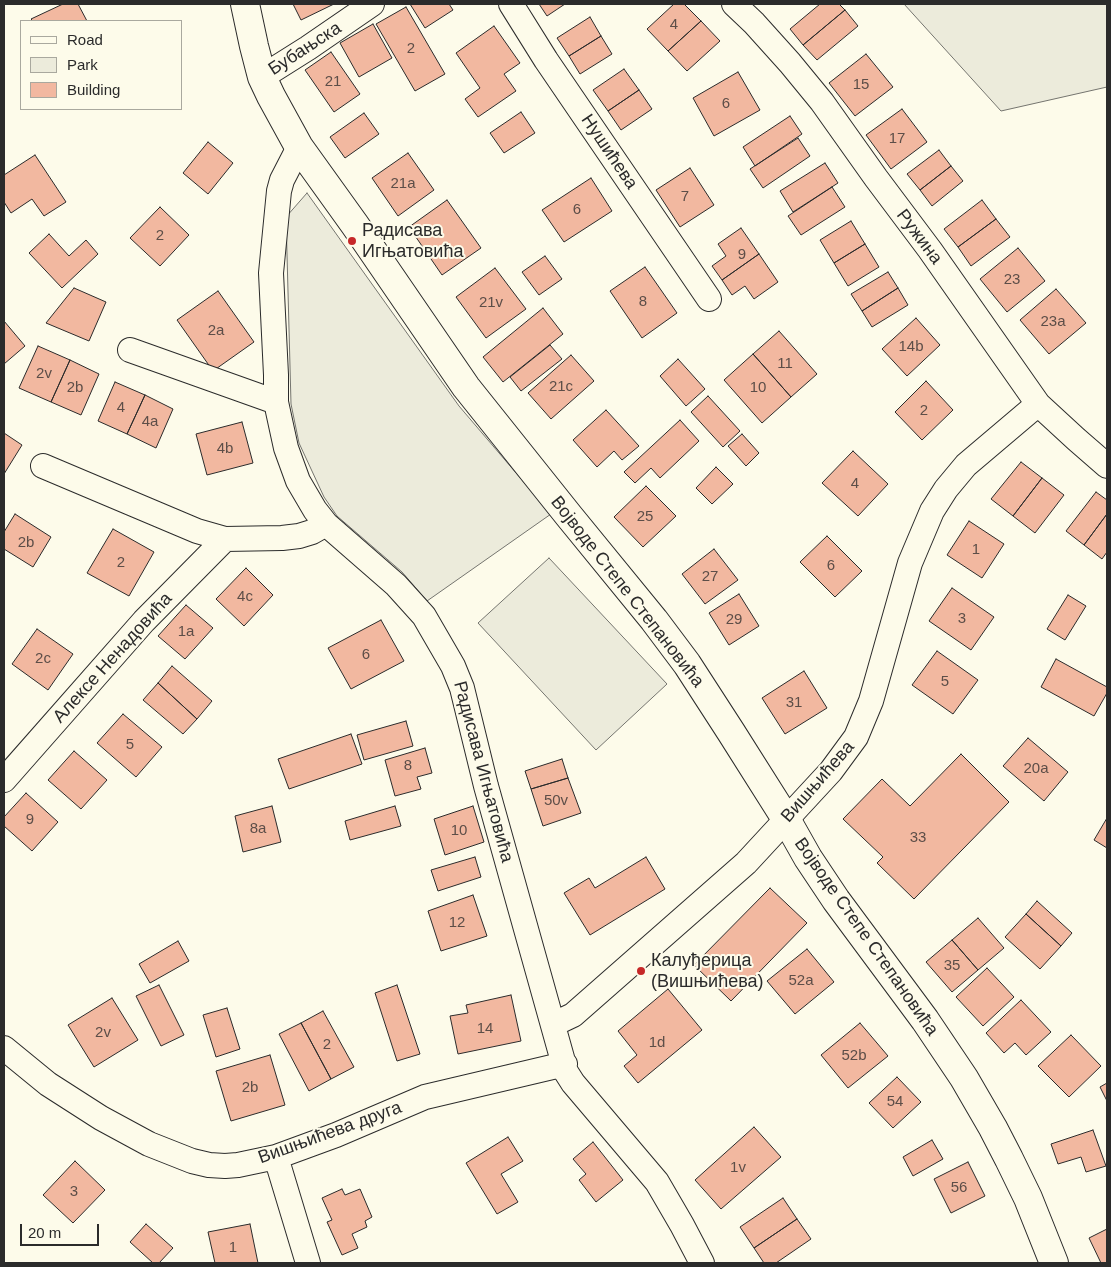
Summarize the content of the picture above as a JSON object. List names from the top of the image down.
{
  "streets": {
    "street": [
      "Бубањска",
      "Нушићева",
      "Ружина",
      "Војводе Степе Степановића",
      "Алексе Ненадовића",
      "Радисава Игњатовића",
      "Вишњићева",
      "Вишњићева друга"
    ]
  },
  "crossings": [
    ["Бубањска", "Војводе Степе Степановића"],
    ["Ружина", "Вишњићева"],
    ["Војводе Степе Степановића", "Радисава Игњатовића"],
    ["Војводе Степе Степановића", "Вишњићева"],
    ["Радисава Игњатовића", "Вишњићева"],
    ["Радисава Игњатовића", "Вишњићева друга"]
  ],
  "places": ["Радисава Игњатовића", "Калуђерица (Вишњићева)"],
  "house_numbers": [
    "4",
    "2",
    "21",
    "15",
    "6",
    "17",
    "21a",
    "7",
    "6",
    "2",
    "9",
    "23",
    "8",
    "21v",
    "23a",
    "2a",
    "14b",
    "11",
    "2v",
    "21c",
    "2b",
    "10",
    "4",
    "2",
    "4a",
    "4b",
    "4",
    "25",
    "2b",
    "1",
    "2",
    "6",
    "27",
    "4c",
    "3",
    "29",
    "1a",
    "6",
    "2c",
    "5",
    "31",
    "5",
    "8",
    "20a",
    "50v",
    "9",
    "8a",
    "10",
    "33",
    "12",
    "35",
    "52a",
    "14",
    "2v",
    "1d",
    "2",
    "52b",
    "2b",
    "54",
    "1v",
    "56",
    "3",
    "1"
  ],
  "legend": ["Road", "Park", "Building"],
  "scale_bar": "20 m"
}
